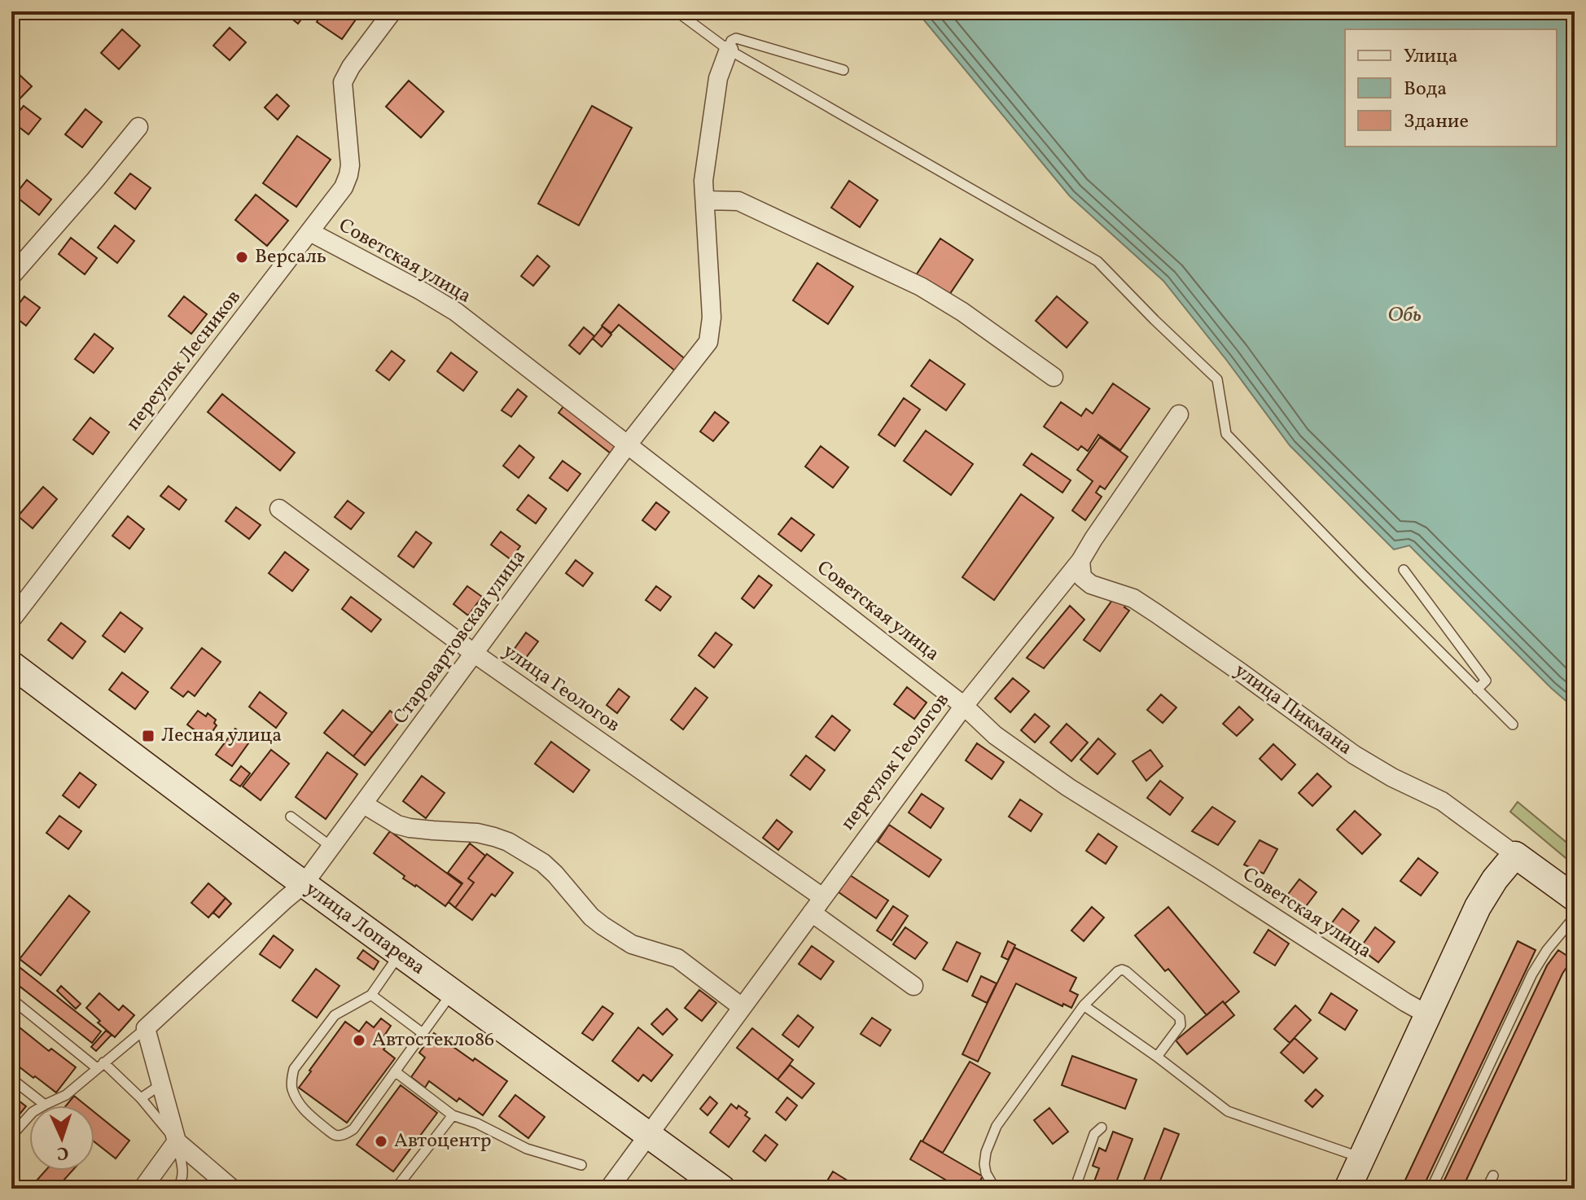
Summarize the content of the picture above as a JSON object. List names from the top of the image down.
{
  "streets": {
    "main road": ["улица Пикмана", "улица Лопарева"],
    "street": [
      "Советская улица",
      "переулок Лесников",
      "Старовартовская улица",
      "улица Геологов",
      "переулок Геологов"
    ]
  },
  "crossings": [
    ["Советская улица", "переулок Лесников"],
    ["Советская улица", "Старовартовская улица"],
    ["Советская улица", "переулок Геологов"],
    ["Старовартовская улица", "улица Геологов"],
    ["Старовартовская улица", "улица Лопарева"],
    ["улица Геологов", "переулок Геологов"],
    ["улица Пикмана", "переулок Геологов"],
    ["переулок Геологов", "улица Лопарева"]
  ],
  "water": ["Обь"],
  "places": {
    "other": ["Версаль", "Автостекло86", "Автоцентр"],
    "transit": ["Лесная улица"]
  },
  "legend": ["Улица", "Вода", "Здание"],
  "north": "bottom"
}
